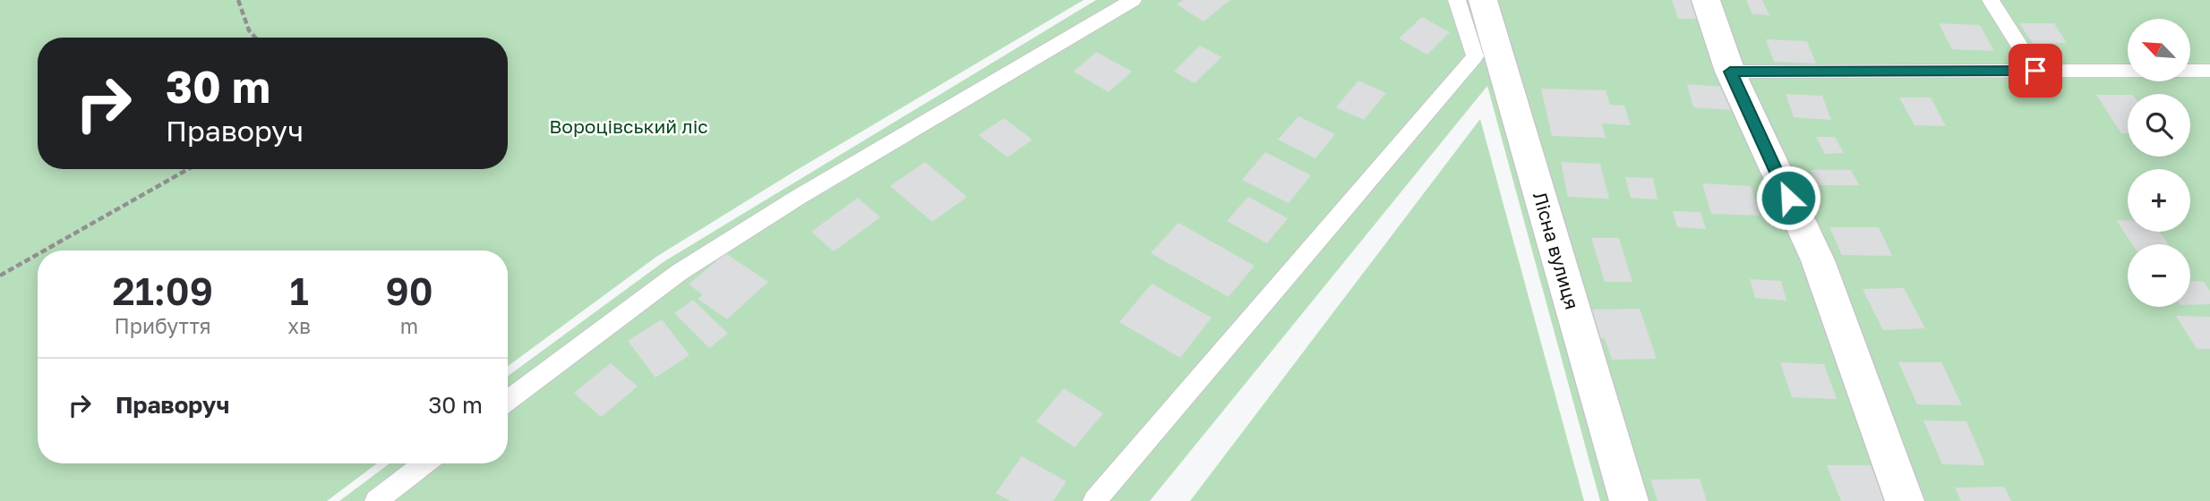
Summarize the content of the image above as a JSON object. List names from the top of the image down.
{
  "streets": {
    "street": ["Лісна вулиця"]
  },
  "parks": ["Вороцівський ліс"],
  "north": "top left",
  "page": {
    "map_buttons": ["+", "−"],
    "turn": ["30 m", "Праворуч"],
    "eta": [
      "21:09",
      "Прибуття",
      "1",
      "хв",
      "90",
      "m"
    ],
    "list": [
      {
        "name": "Праворуч",
        "value": "30 m"
      }
    ]
  }
}
